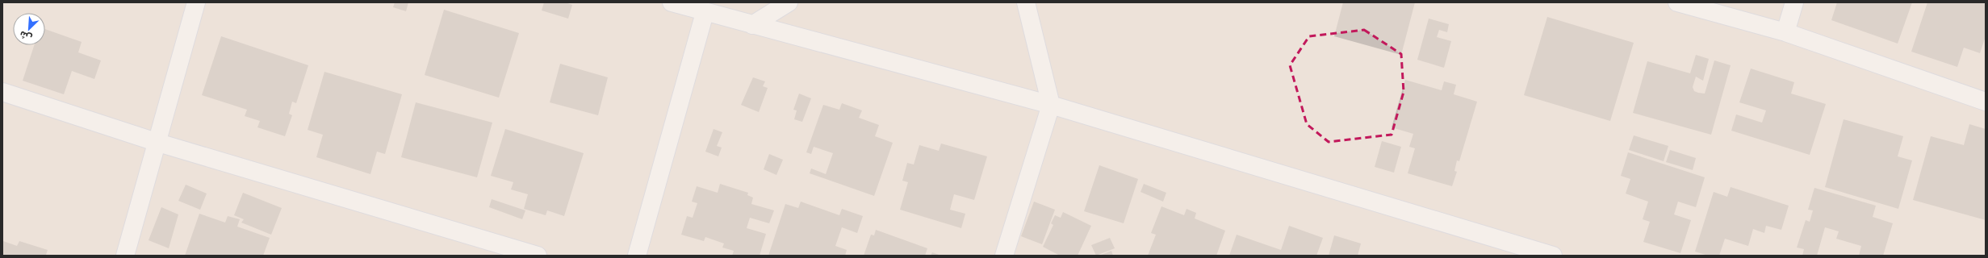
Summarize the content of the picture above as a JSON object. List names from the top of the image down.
{
  "north": "bottom left"
}
